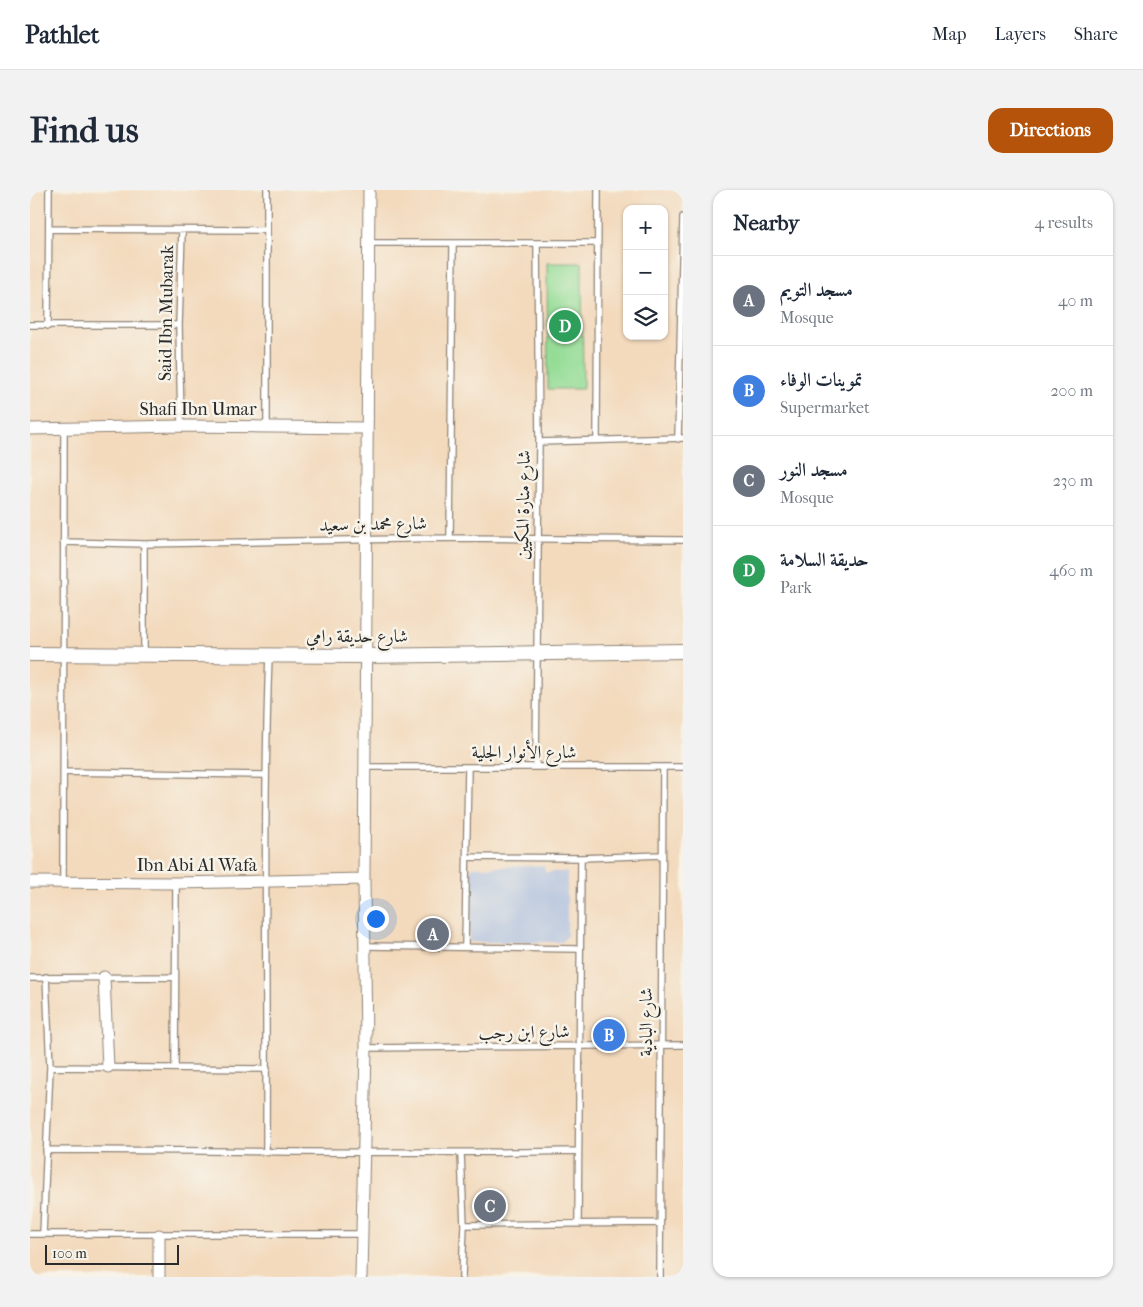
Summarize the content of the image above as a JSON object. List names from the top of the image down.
{
  "streets": {
    "street": ["Shafi Ibn Umar", "شارع حديقة رامي", "Ibn Abi Al Wafa"],
    "lane": [
      "Said Ibn Mubarak",
      "شارع منارة المكيين",
      "شارع محمد بن سعيد",
      "شارع الأنوار الجلية",
      "شارع البادية",
      "شارع ابن رجب"
    ]
  },
  "crossings": [
    ["Said Ibn Mubarak", "Shafi Ibn Umar"],
    ["شارع منارة المكيين", "شارع محمد بن سعيد"],
    ["شارع منارة المكيين", "شارع حديقة رامي"],
    ["شارع منارة المكيين", "شارع الأنوار الجلية"],
    ["شارع الأنوار الجلية", "شارع البادية"],
    ["شارع البادية", "شارع ابن رجب"]
  ],
  "scale_bar": "100 m",
  "page": {
    "header": "Pathlet",
    "nav": ["Map", "Layers", "Share"],
    "buttons": "Directions",
    "title": "Find us",
    "heading": ["Nearby", "4 results"],
    "map_buttons": ["+", "−"],
    "list": [
      {
        "mark": "A",
        "name": "مسجد التويم",
        "note": "Mosque",
        "value": "40 m"
      },
      {
        "mark": "B",
        "name": "تموينات الوفاء",
        "note": "Supermarket",
        "value": "200 m"
      },
      {
        "mark": "C",
        "name": "مسجد النور",
        "note": "Mosque",
        "value": "230 m"
      },
      {
        "mark": "D",
        "name": "حديقة السلامة",
        "note": "Park",
        "value": "460 m"
      }
    ],
    "pins": [
      "D",
      "A",
      "B",
      "C"
    ],
    "scale": "100 m"
  }
}
